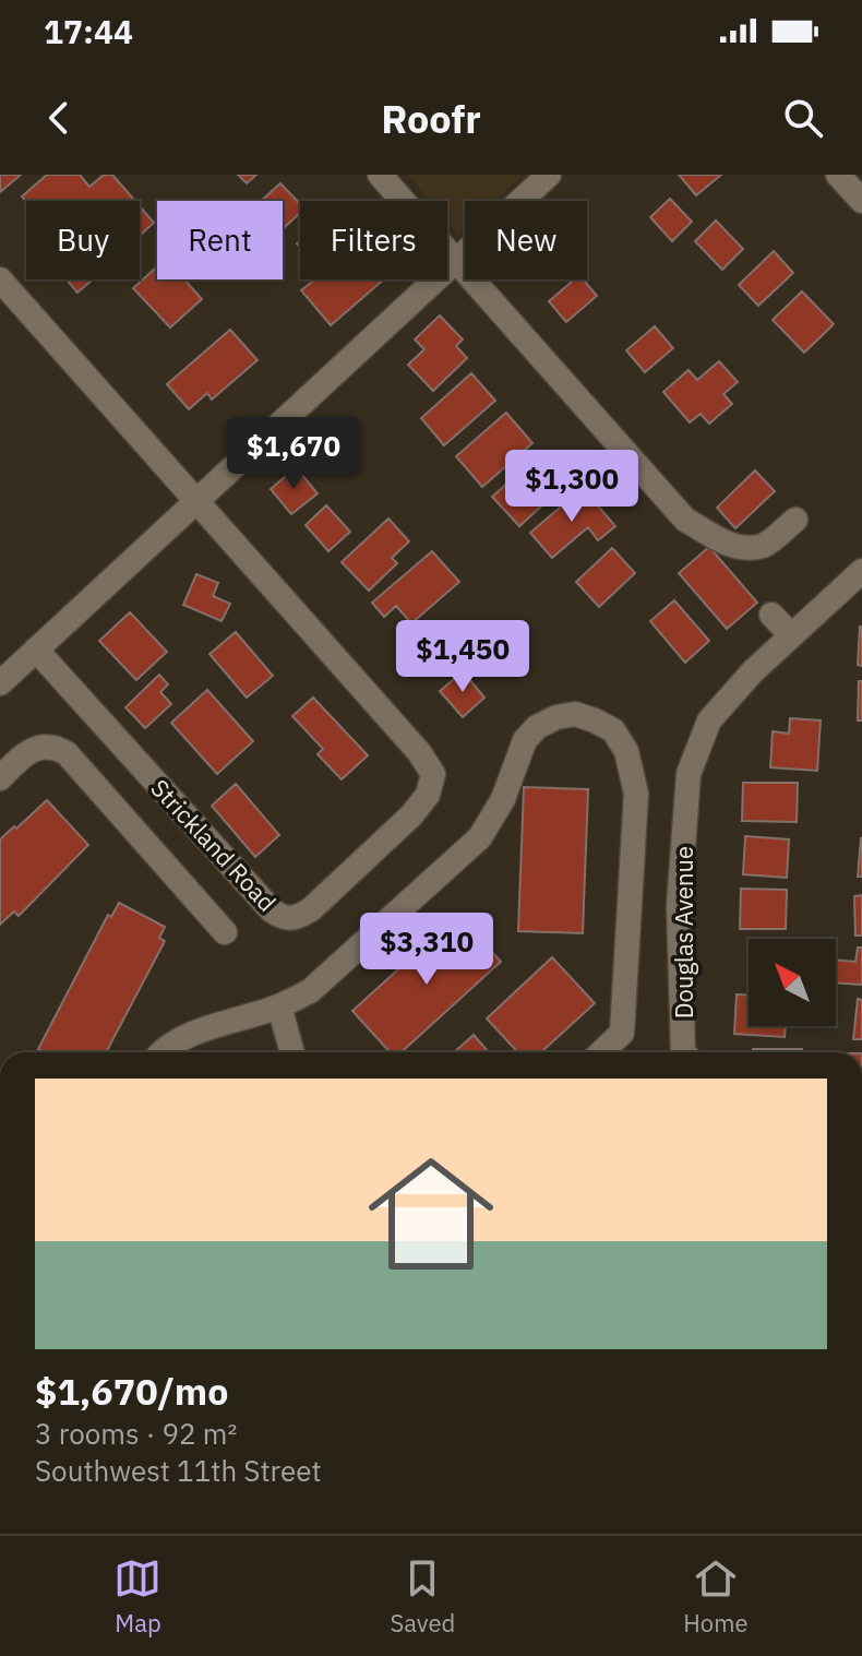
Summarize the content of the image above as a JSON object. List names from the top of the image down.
{
  "streets": {
    "street": ["Strickland Road", "Douglas Avenue"]
  },
  "north": "top left",
  "page": {
    "status": "17:44",
    "header": "Roofr",
    "chip": [
      "Buy",
      "Rent",
      "Filters",
      "New"
    ],
    "price": [
      "$1,670",
      "$1,300",
      "$1,450",
      "$3,310"
    ],
    "list": [
      {
        "name": "$1,670/mo",
        "note": "3 rooms · 92 m² · Southwest 11th Street"
      }
    ],
    "tabs": ["Map", "Saved", "Home"]
  }
}
